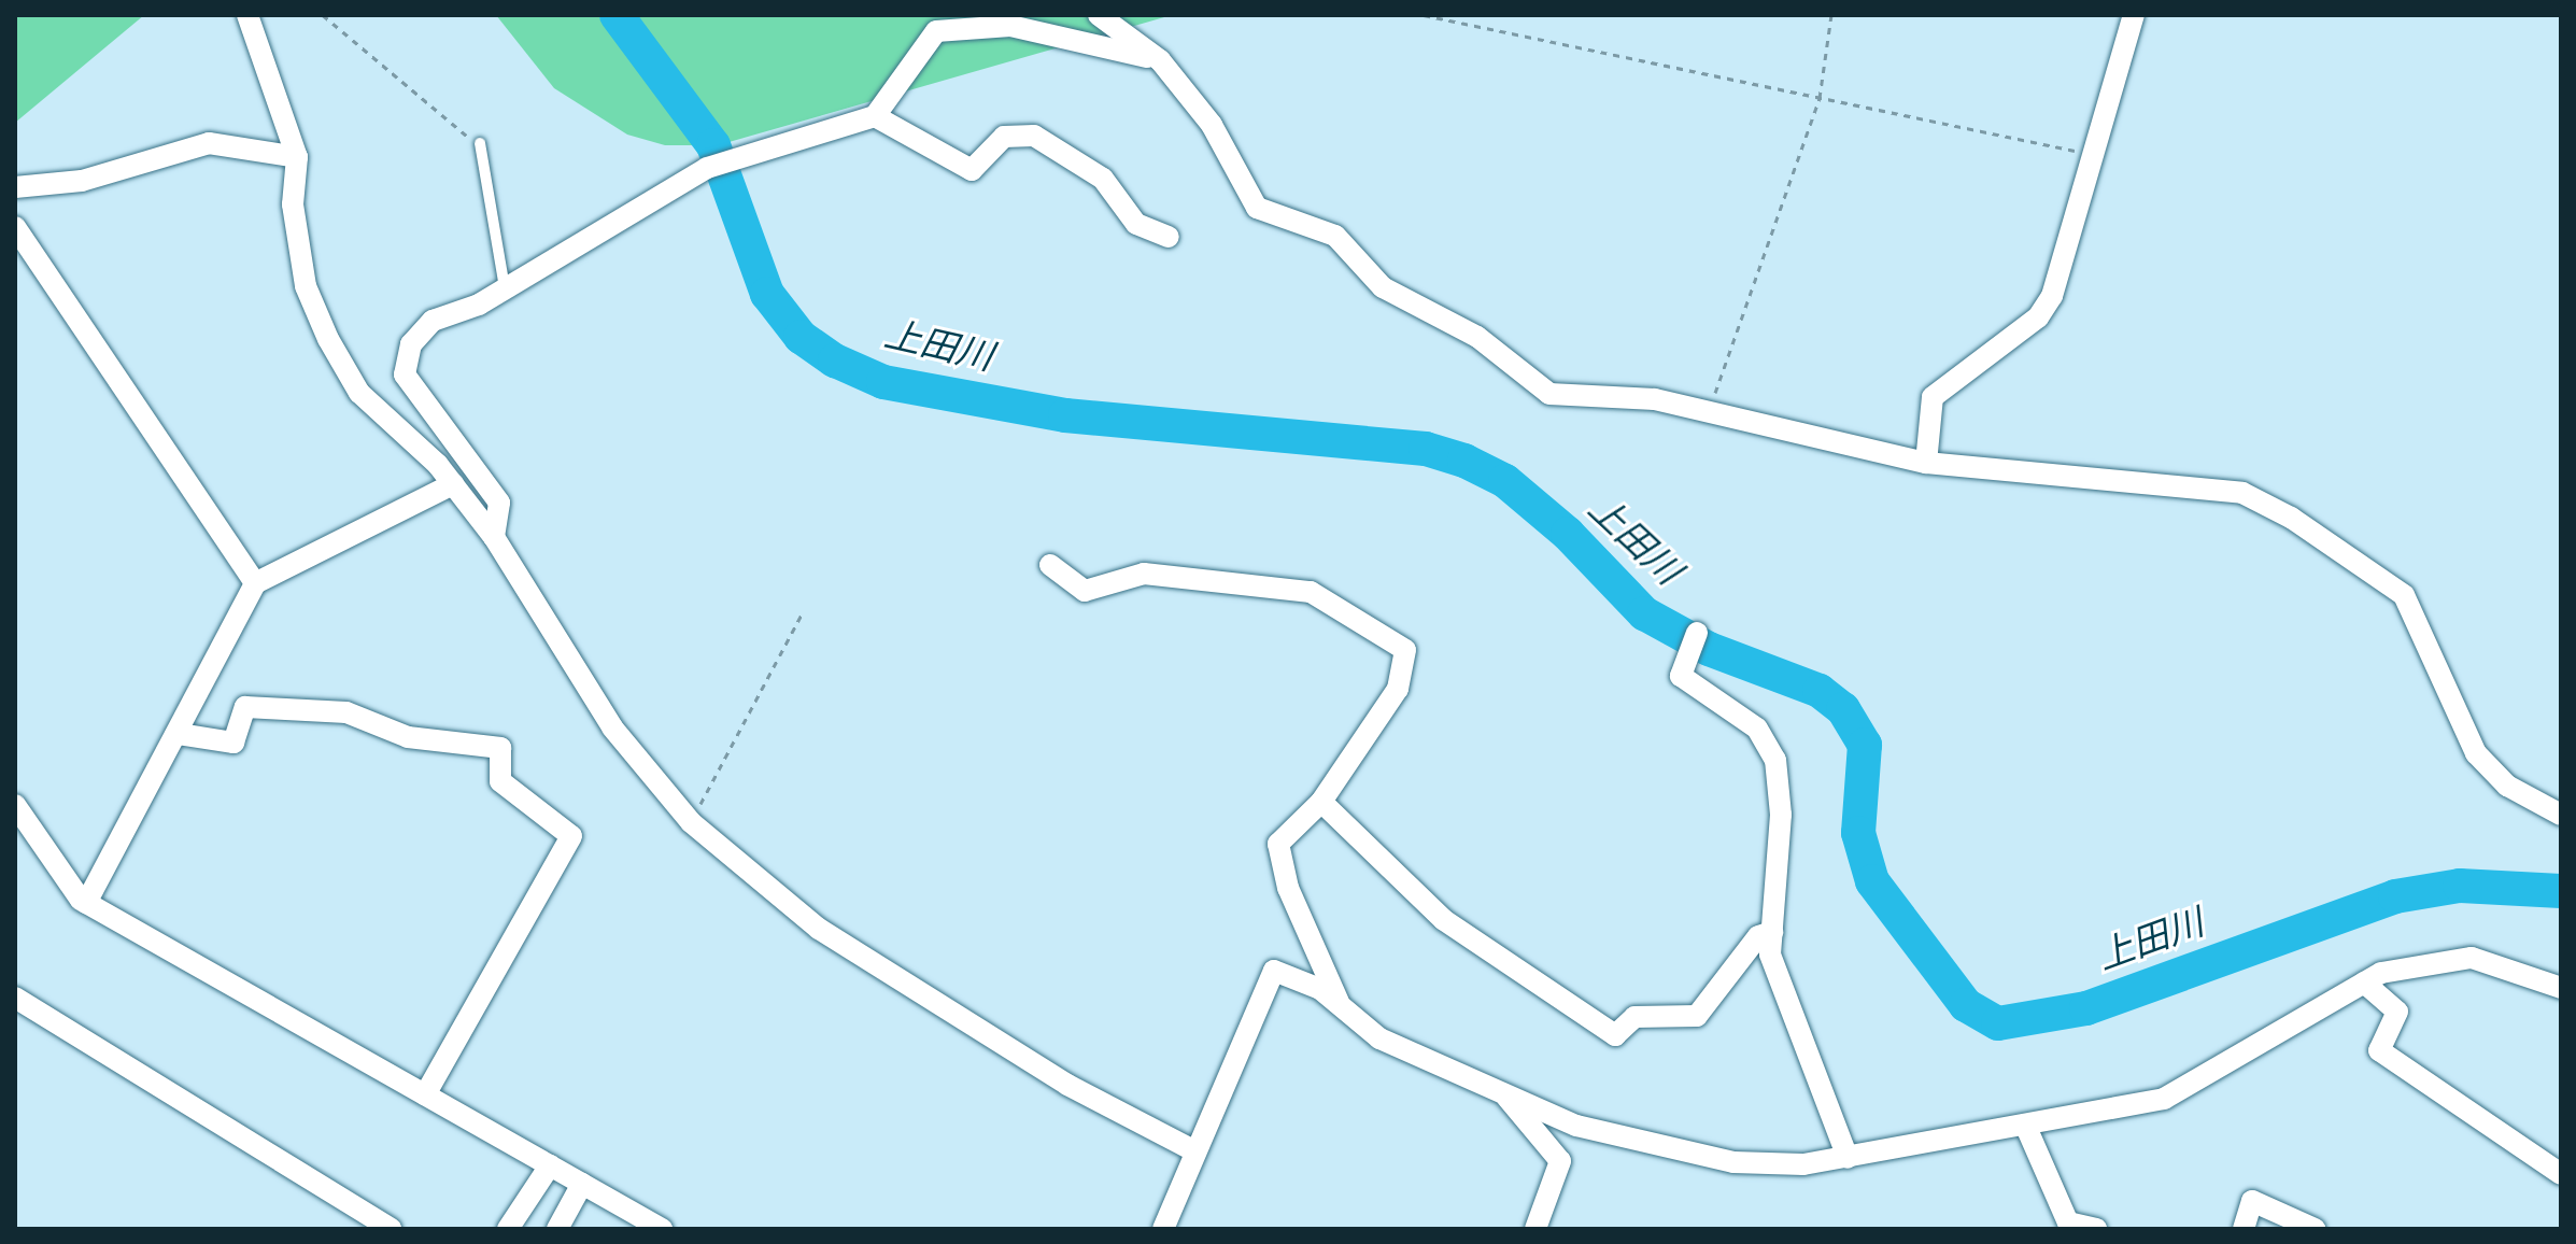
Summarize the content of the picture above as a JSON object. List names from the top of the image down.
{
  "water": ["上田川"]
}
